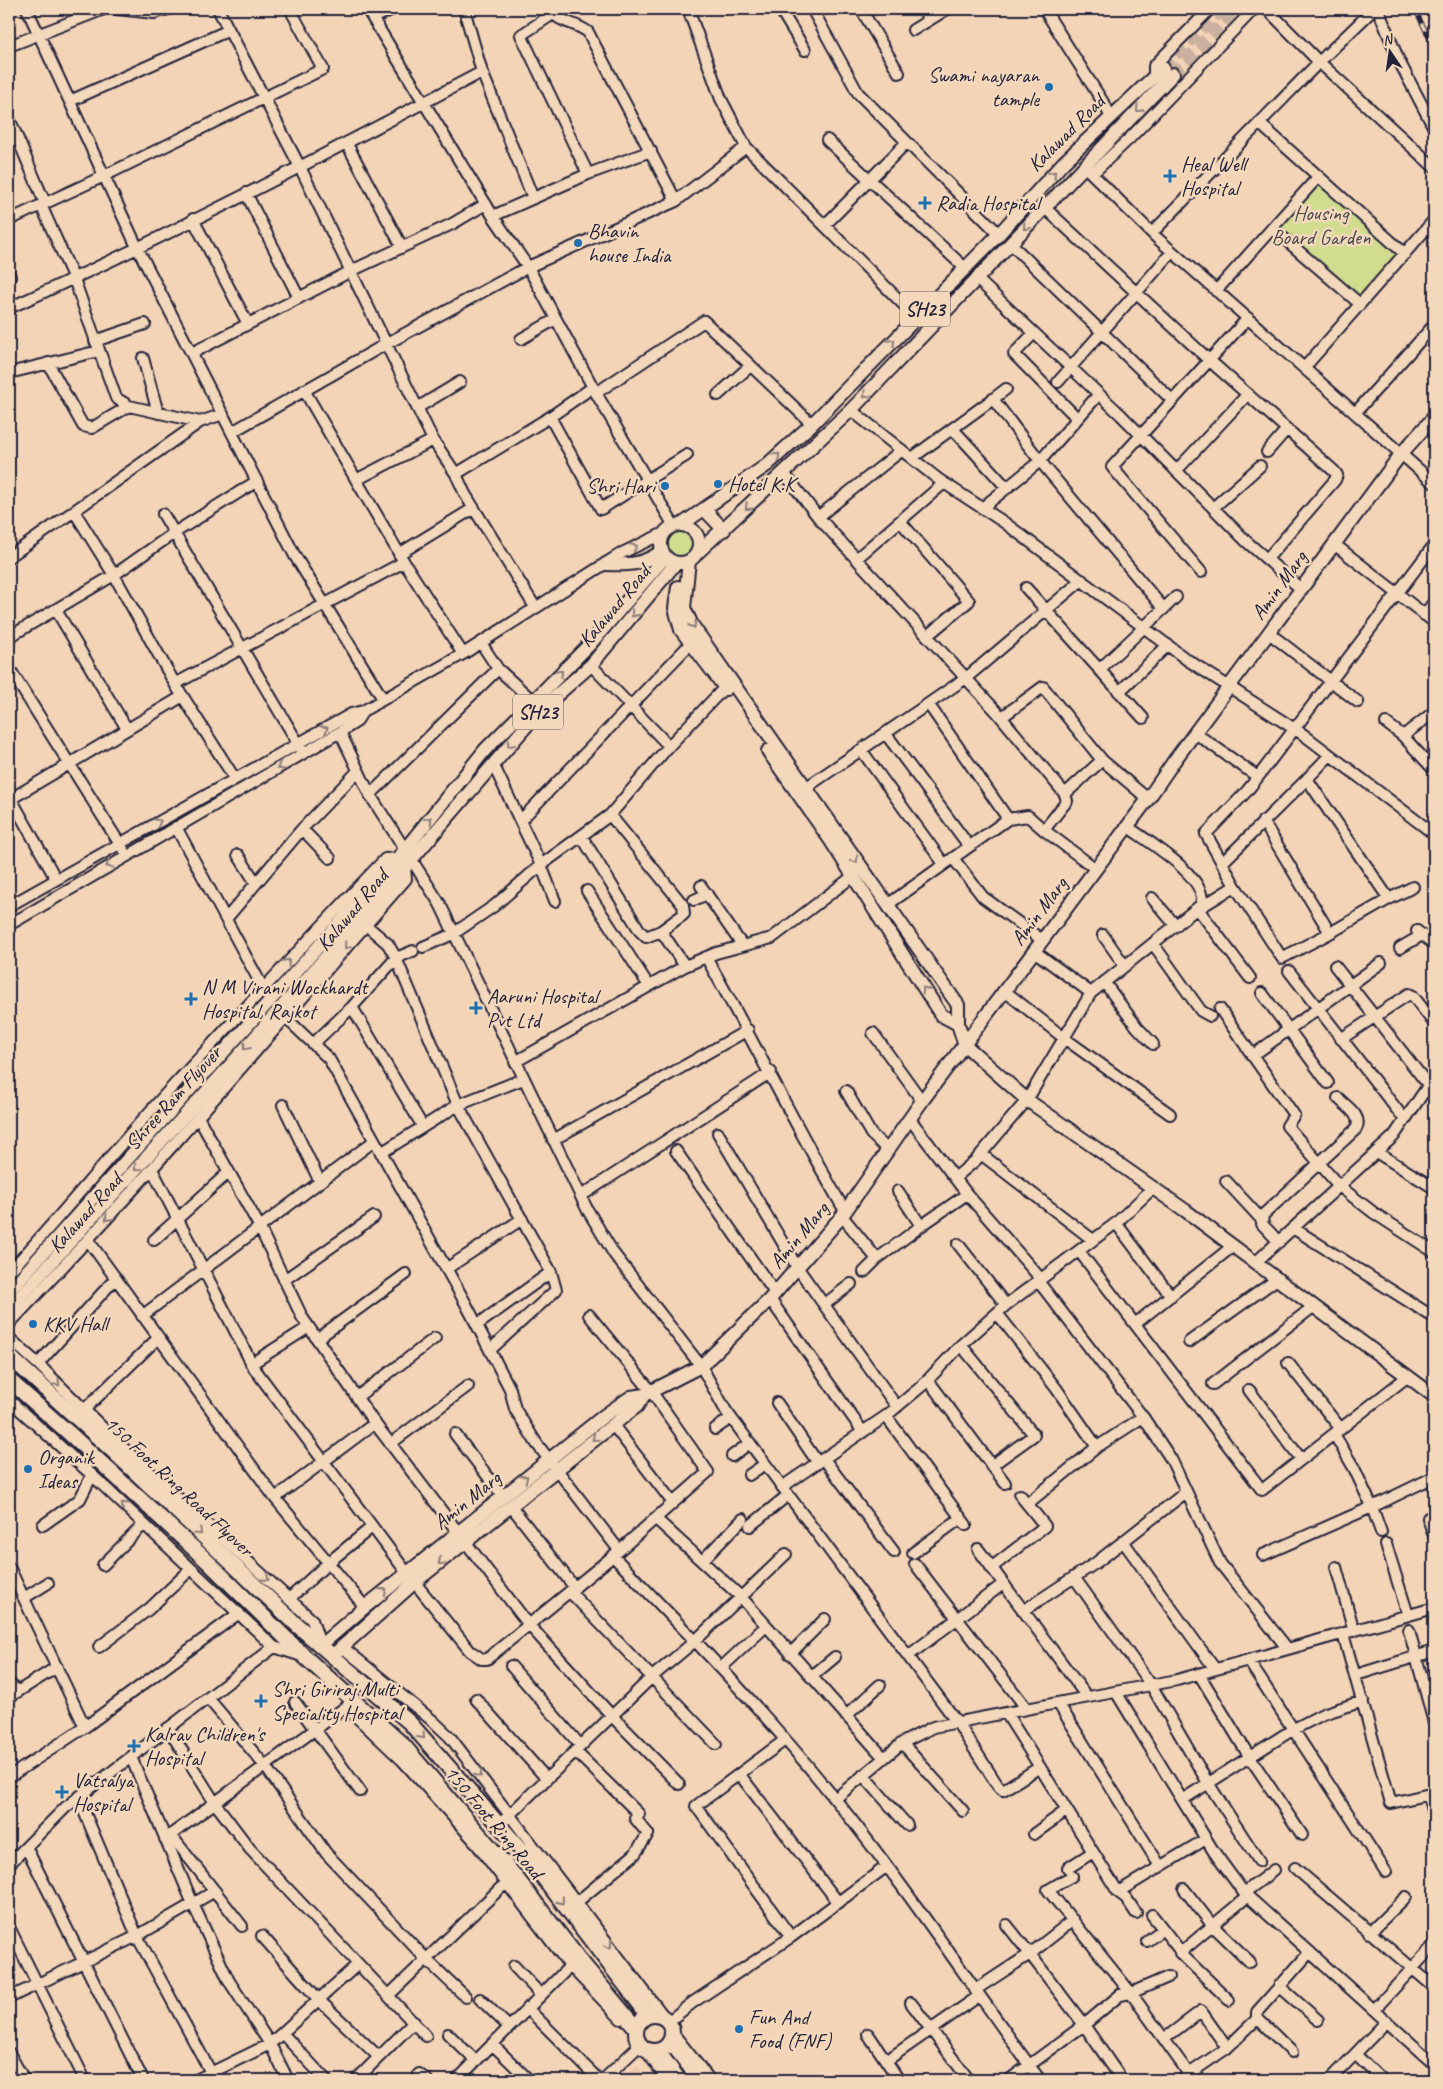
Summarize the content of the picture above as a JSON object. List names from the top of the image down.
{
  "streets": {
    "highway": ["150 Foot Ring Road Flyover", "150 Foot Ring Road"],
    "main road": [
      "Kalawad Road",
      "SH23",
      "Amin Marg",
      "Shree Ram Flyover"
    ]
  },
  "crossings": [
    ["Kalawad Road", "SH23"],
    ["Kalawad Road", "Shree Ram Flyover"],
    ["Amin Marg", "150 Foot Ring Road Flyover"],
    ["Amin Marg", "150 Foot Ring Road"],
    ["150 Foot Ring Road Flyover", "150 Foot Ring Road"]
  ],
  "parks": ["Housing Board Garden"],
  "places": {
    "other": [
      "Swami nayaran tample",
      "Bhavin house India",
      "Hotel K.K",
      "Shri Hari",
      "KKV Hall",
      "Organik Ideas",
      "Fun And Food (FNF)"
    ],
    "health": [
      "Heal Well Hospital",
      "Radia Hospital",
      "N M Virani Wockhardt Hospital, Rajkot",
      "Aaruni Hospital Pvt Ltd",
      "Shri Giriraj Multi Speciality Hospital",
      "Kalrav Children's Hospital",
      "Vatsalya Hospital"
    ]
  },
  "north": "top"
}
